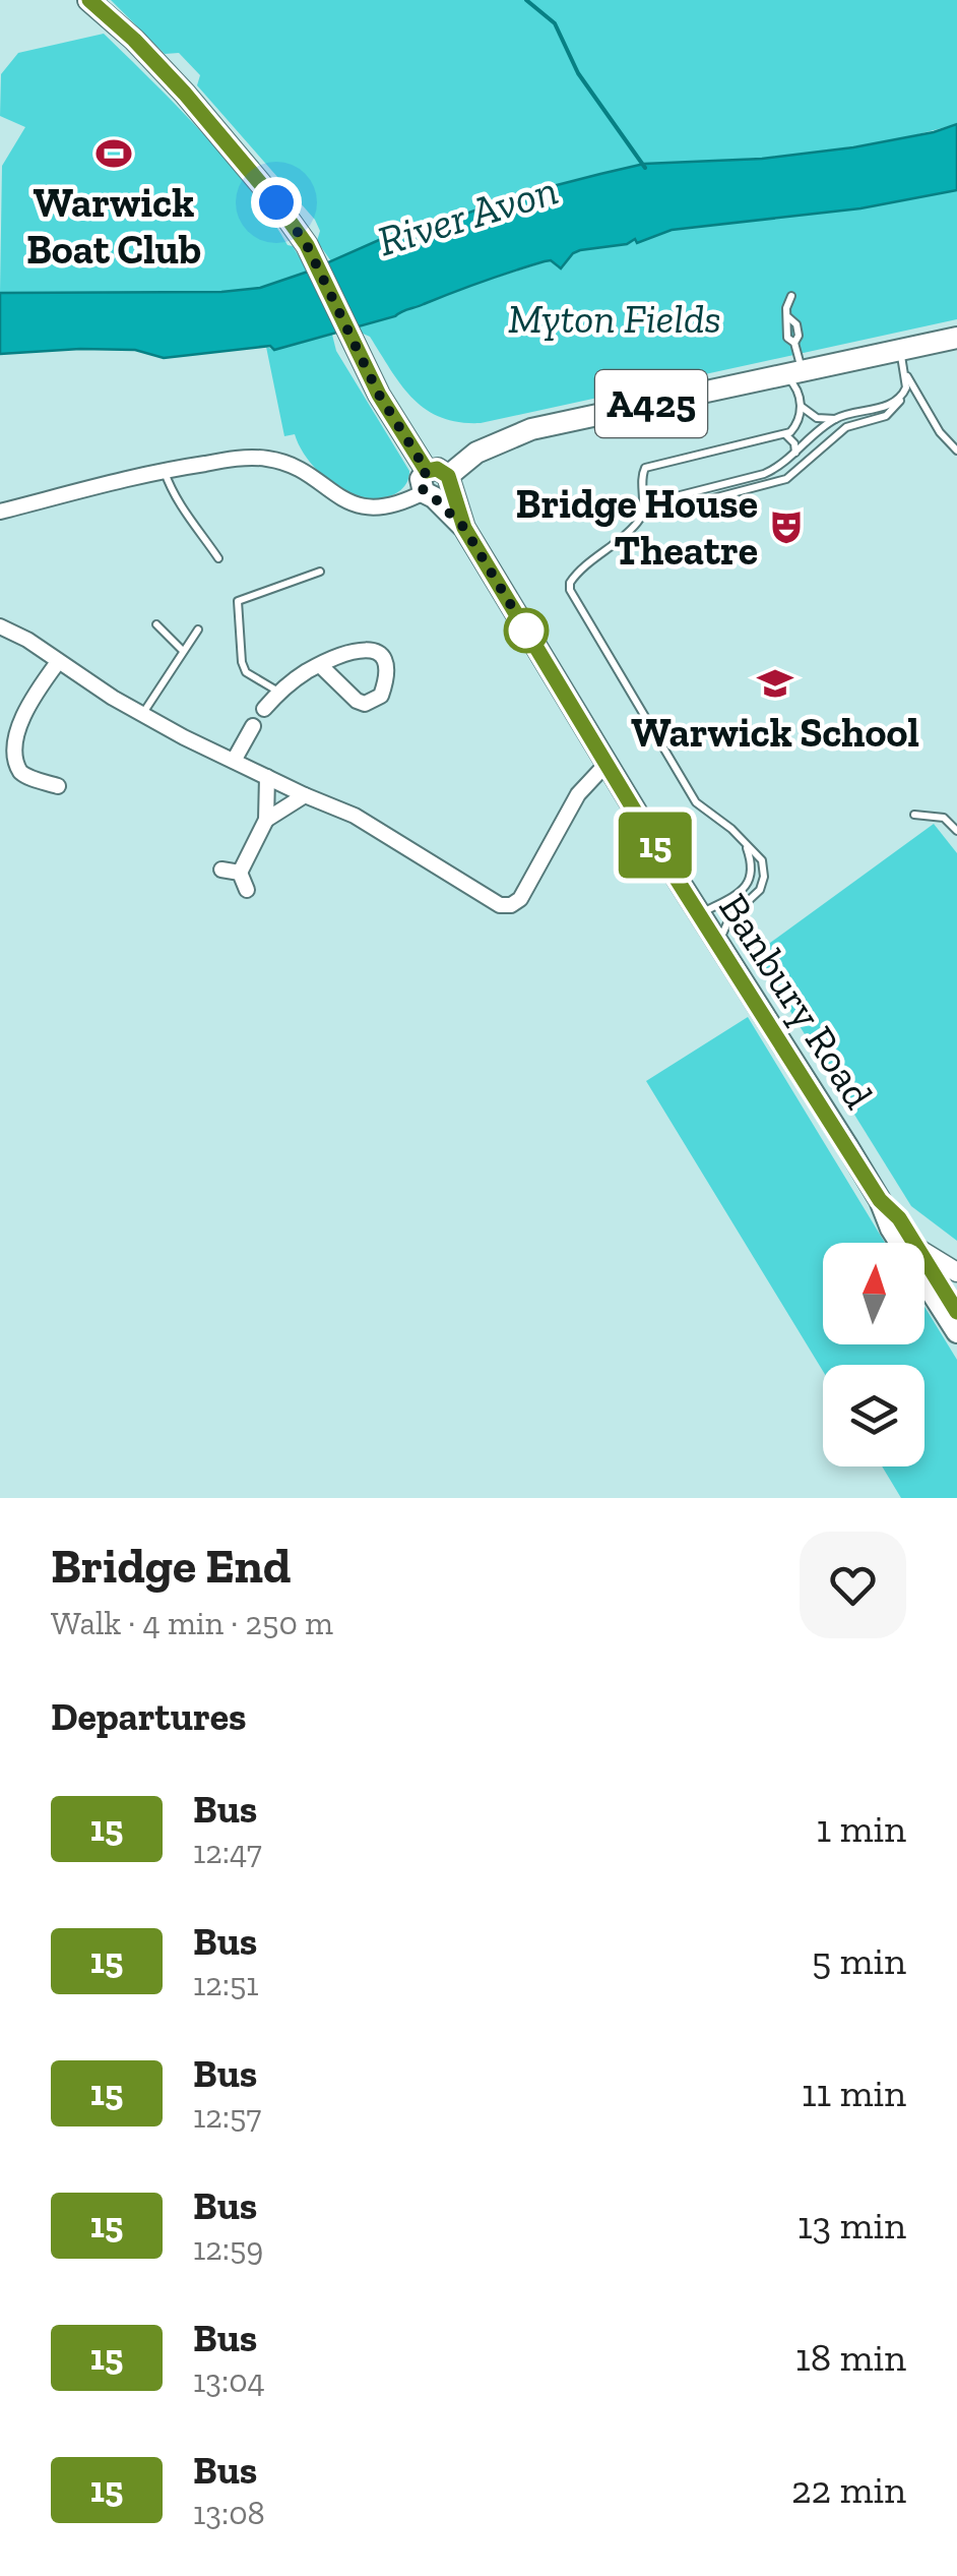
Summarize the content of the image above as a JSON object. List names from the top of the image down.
{
  "streets": {
    "main road": ["A425", "Banbury Road"]
  },
  "crossings": [
    ["A425", "Banbury Road"]
  ],
  "water": ["River Avon"],
  "parks": ["Myton Fields"],
  "places": {
    "sports": ["Warwick Boat Club"],
    "theatre": ["Bridge House Theatre"],
    "school or university": ["Warwick School"]
  },
  "lines": ["bus line 15"],
  "north": "top",
  "page": {
    "on_map": "15",
    "heading": [
      ["Bridge End", "Walk · 4 min · 250 m"],
      "Departures"
    ],
    "list": [
      {
        "mark": "15",
        "name": "Bus",
        "note": "12:47",
        "value": "1 min"
      },
      {
        "mark": "15",
        "name": "Bus",
        "note": "12:51",
        "value": "5 min"
      },
      {
        "mark": "15",
        "name": "Bus",
        "note": "12:57",
        "value": "11 min"
      },
      {
        "mark": "15",
        "name": "Bus",
        "note": "12:59",
        "value": "13 min"
      },
      {
        "mark": "15",
        "name": "Bus",
        "note": "13:04",
        "value": "18 min"
      },
      {
        "mark": "15",
        "name": "Bus",
        "note": "13:08",
        "value": "22 min"
      }
    ]
  }
}
